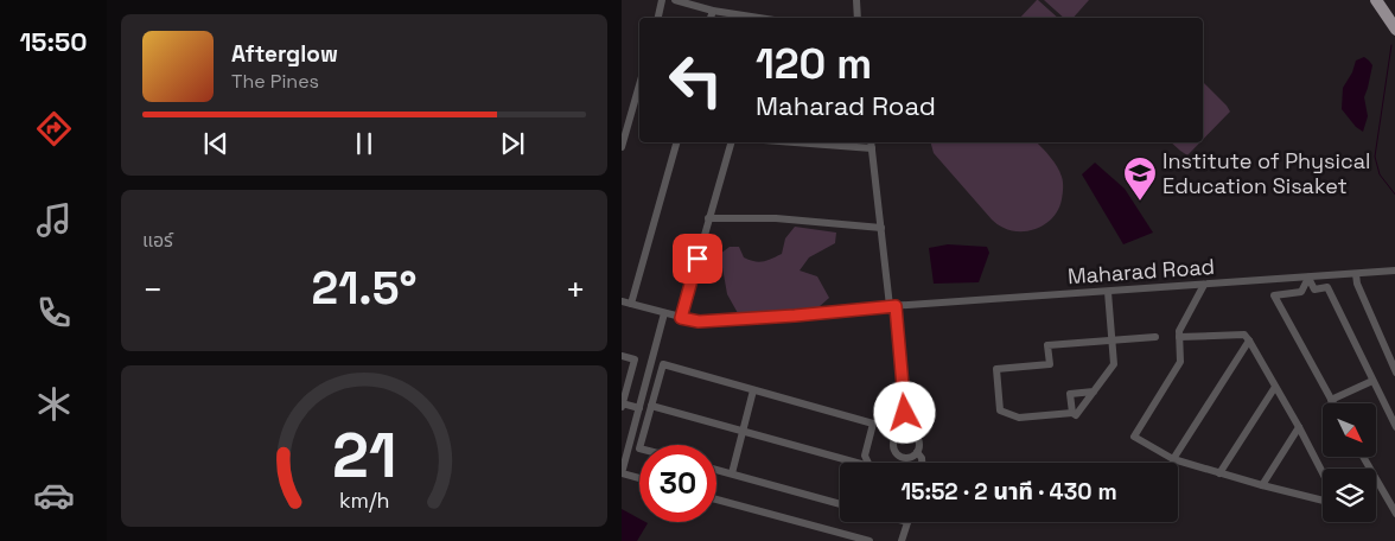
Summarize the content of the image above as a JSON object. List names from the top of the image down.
{
  "streets": {
    "street": ["Maharad Road"]
  },
  "places": {
    "school or university": ["Institute of Physical Education Sisaket"]
  },
  "north": "bottom right",
  "page": {
    "tabs": "15:50",
    "turn": ["120 m", "Maharad Road"],
    "song": ["Afterglow", "The Pines"],
    "tile": "แอร์",
    "heat": ["−", "21.5°", "+"],
    "limit": "30",
    "trip": "15:52 · 2 นาที · 430 m",
    "gauge": ["21", "km/h"]
  }
}
